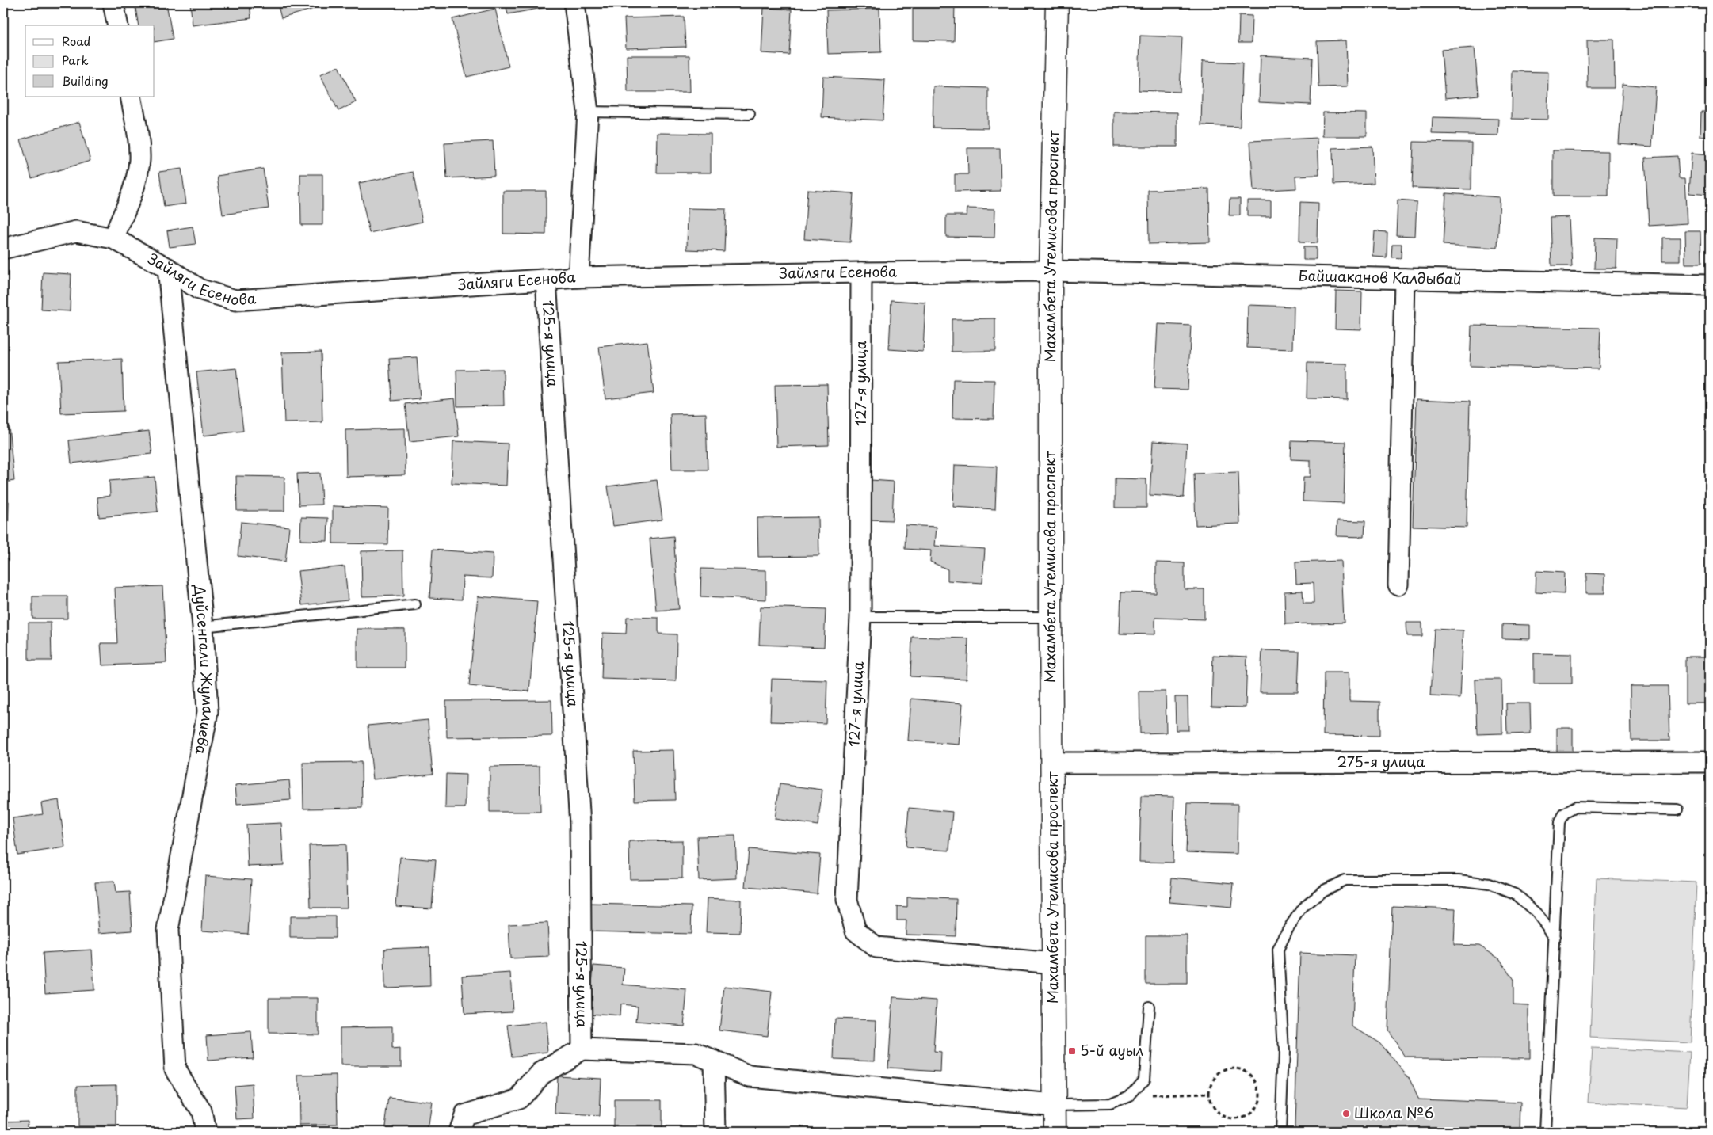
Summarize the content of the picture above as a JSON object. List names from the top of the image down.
{
  "streets": {
    "street": [
      "Махамбета Утемисова проспект",
      "Зайляги Есенова",
      "Байшаканов Калдыбай",
      "125-я улица",
      "127-я улица",
      "Дуйсенгали Жумалиева",
      "275-я улица"
    ]
  },
  "crossings": [
    ["Махамбета Утемисова проспект", "Зайляги Есенова"],
    ["Махамбета Утемисова проспект", "Байшаканов Калдыбай"],
    ["Махамбета Утемисова проспект", "127-я улица"],
    ["Махамбета Утемисова проспект", "275-я улица"],
    ["Зайляги Есенова", "Байшаканов Калдыбай"],
    ["Зайляги Есенова", "125-я улица"],
    ["Зайляги Есенова", "127-я улица"],
    ["Зайляги Есенова", "Дуйсенгали Жумалиева"]
  ],
  "places": {
    "transit": ["5-й ауыл"],
    "other": ["Школа №6"]
  },
  "legend": ["Road", "Park", "Building"]
}
